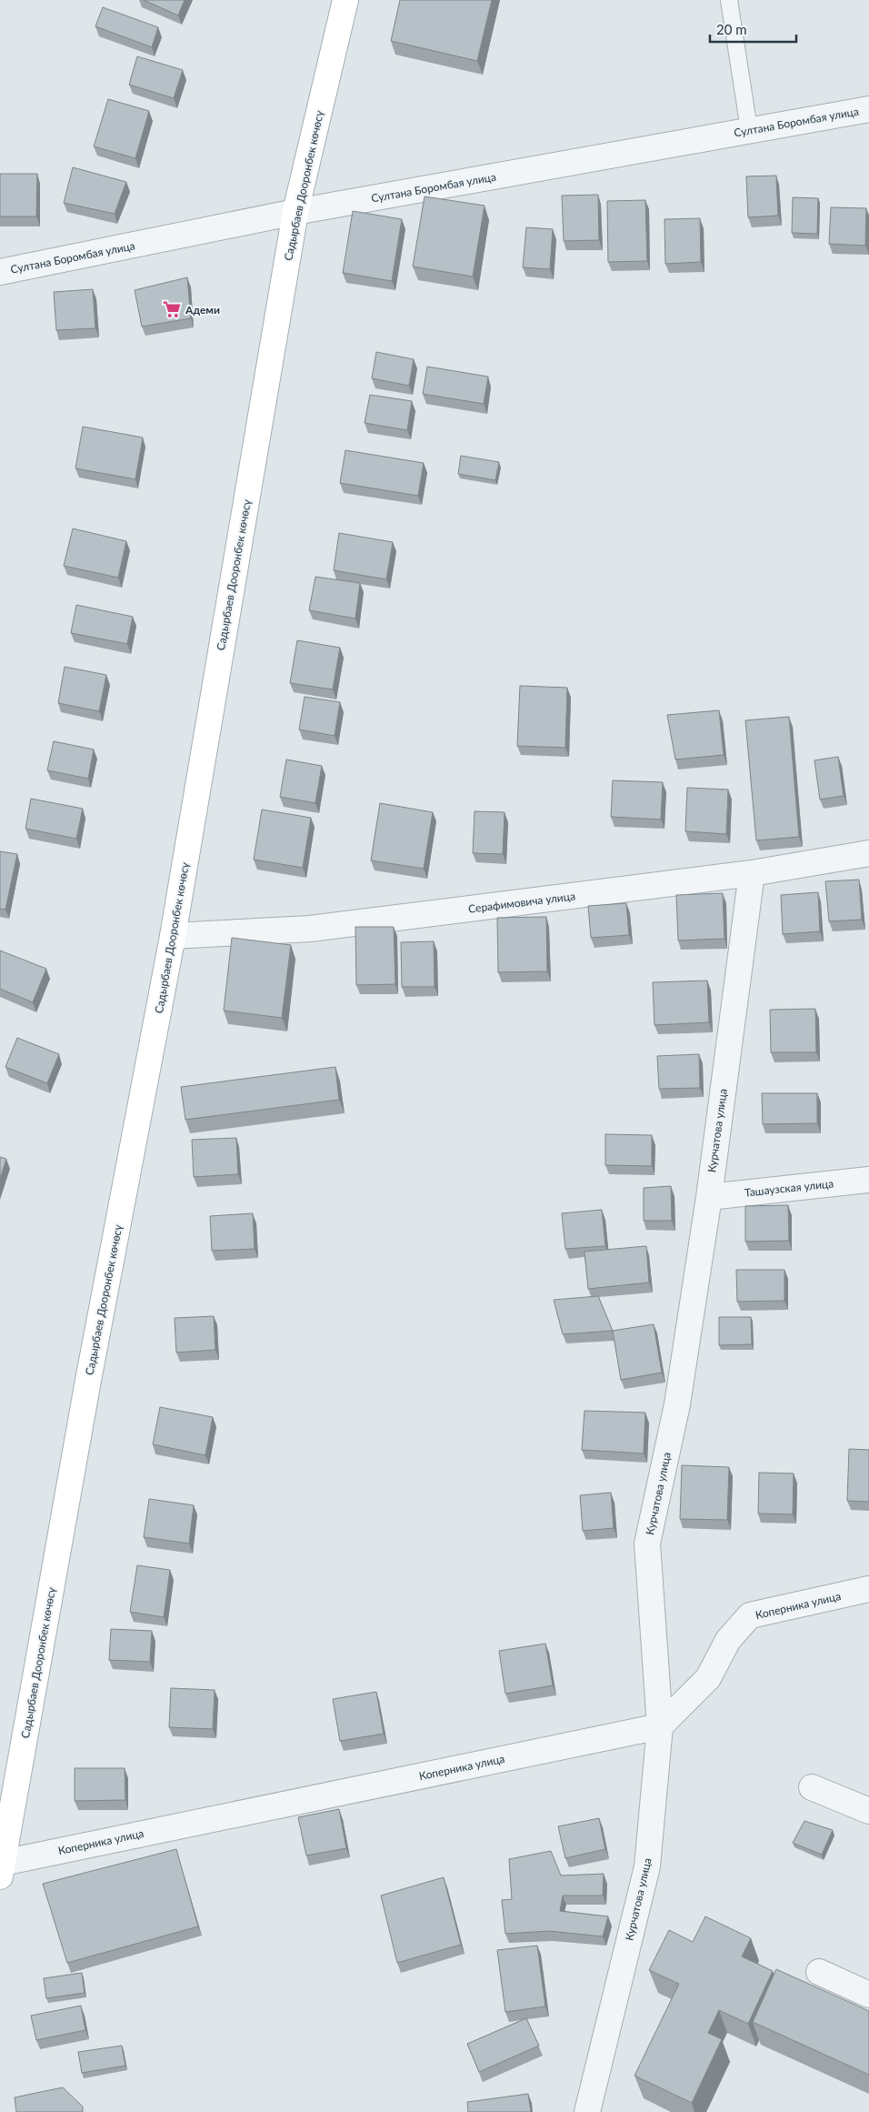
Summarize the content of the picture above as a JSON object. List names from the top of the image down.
{
  "streets": {
    "main road": ["Садырбаев Дооронбек көчөсү"],
    "street": [
      "Султана Боромбая улица",
      "Серафимовича улица",
      "Курчатова улица",
      "Ташаузская улица",
      "Коперника улица"
    ]
  },
  "crossings": [
    ["Султана Боромбая улица", "Садырбаев Дооронбек көчөсү"],
    ["Садырбаев Дооронбек көчөсү", "Серафимовича улица"],
    ["Садырбаев Дооронбек көчөсү", "Коперника улица"],
    ["Серафимовича улица", "Курчатова улица"],
    ["Курчатова улица", "Ташаузская улица"],
    ["Курчатова улица", "Коперника улица"]
  ],
  "places": {
    "supermarket": ["Адеми"]
  },
  "scale_bar": "20 m"
}
